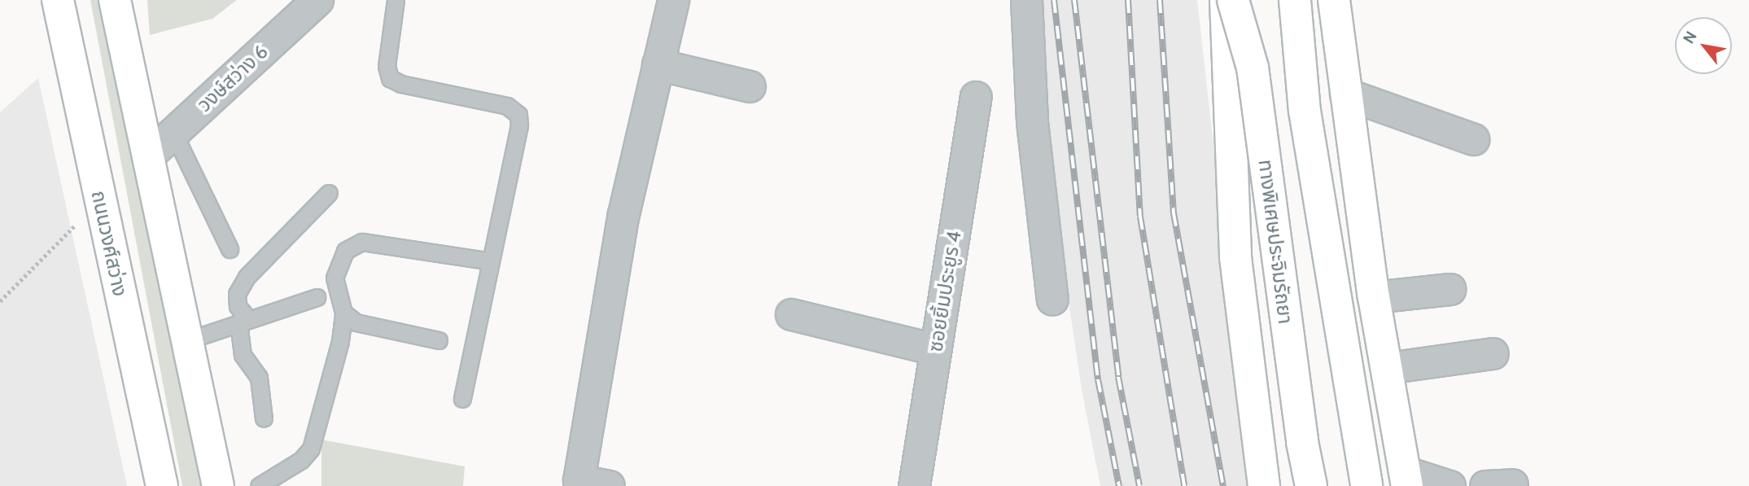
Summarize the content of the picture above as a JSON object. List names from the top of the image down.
{
  "streets": {
    "main road": ["ทางพิเศษประจิมรัถยา", "ถนนวงศ์สว่าง"],
    "street": ["วงษ์สว่าง 6", "ซอยยิ้มประยูร 4"]
  },
  "north": "top left"
}
